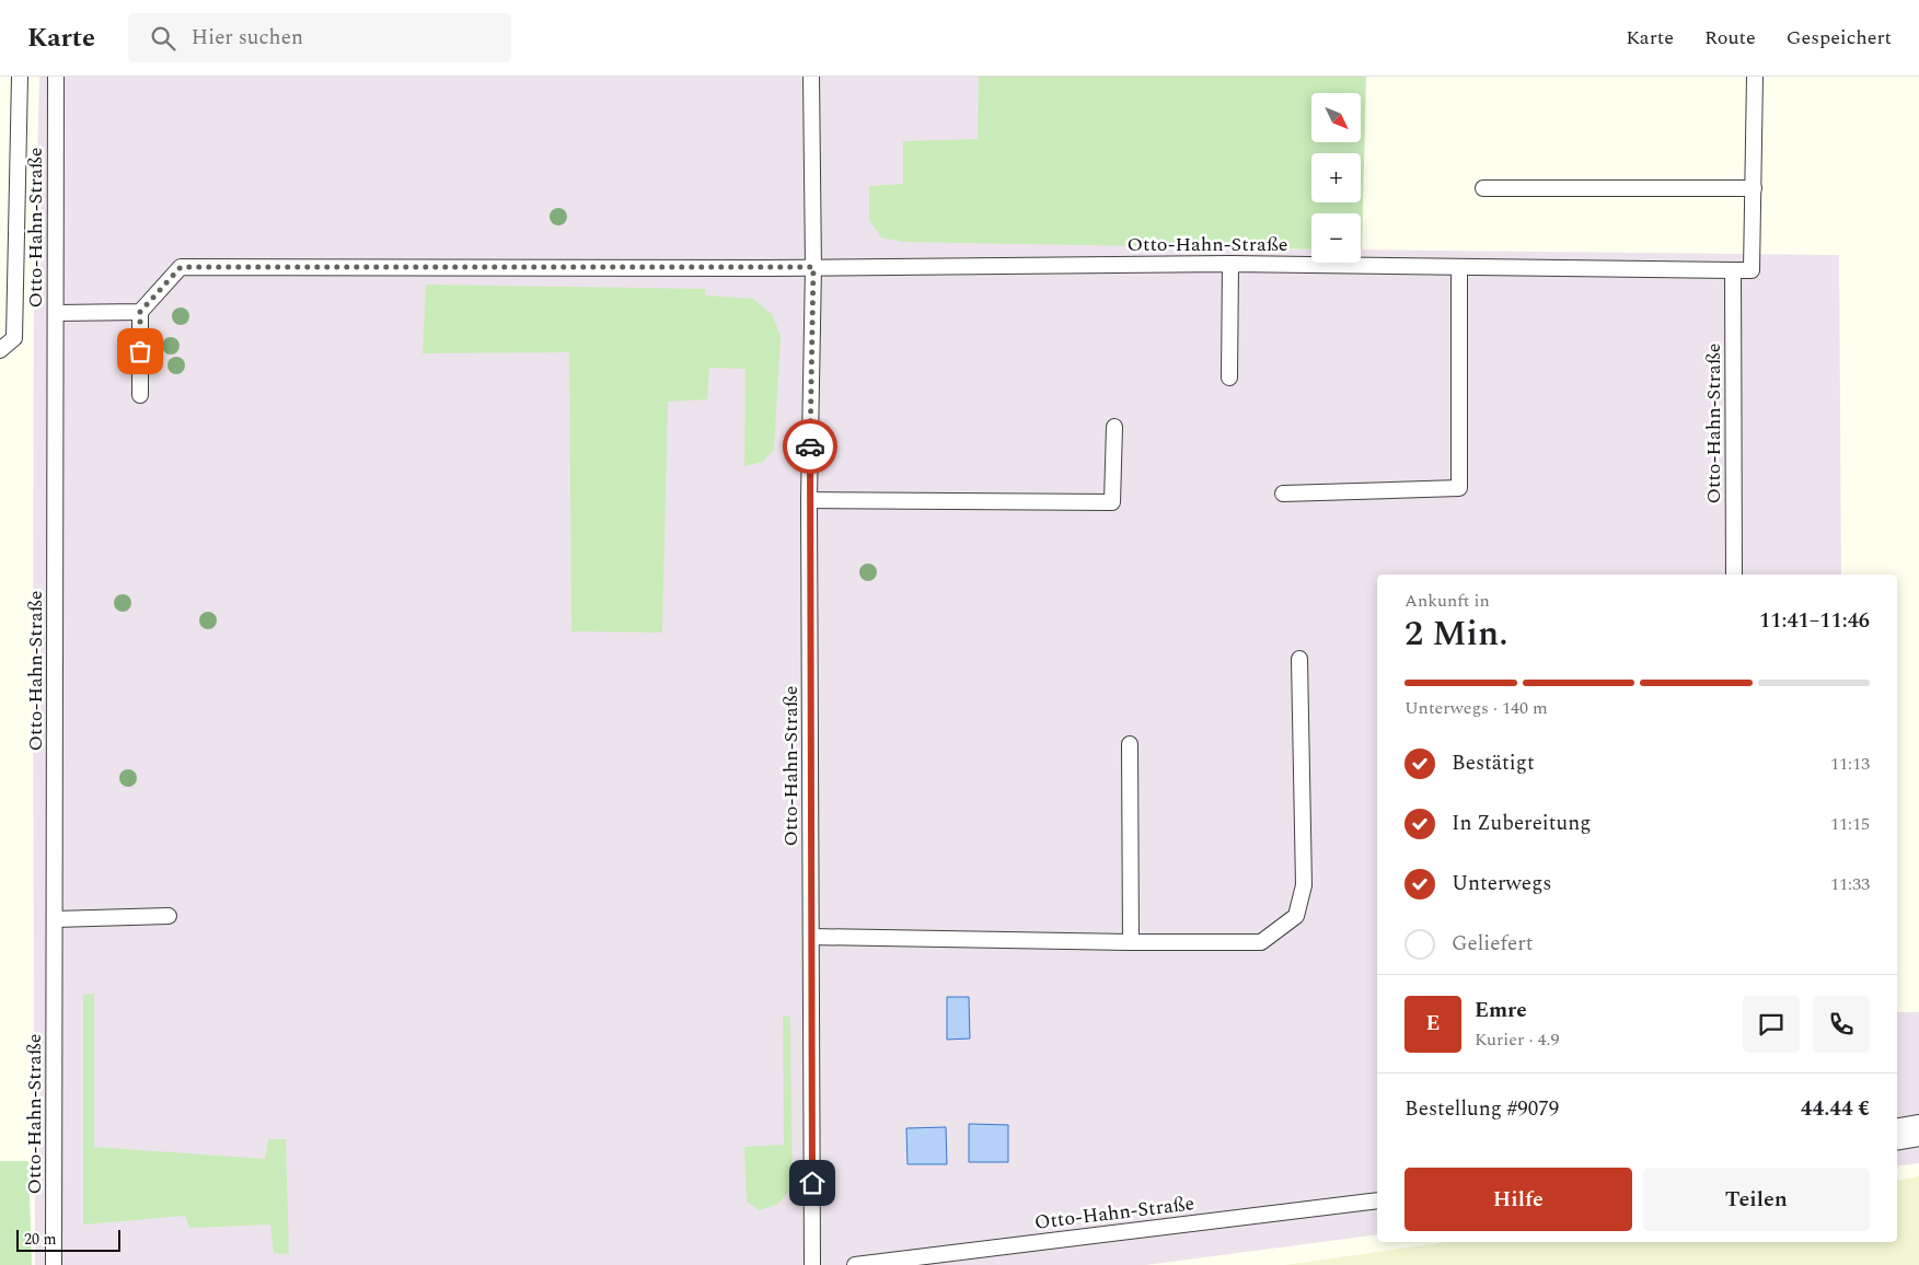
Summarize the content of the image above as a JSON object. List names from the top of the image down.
{
  "streets": {
    "lane": ["Otto-Hahn-Straße"]
  },
  "scale_bar": "20 m",
  "north": "bottom right",
  "page": {
    "header": "Karte",
    "search": "Hier suchen",
    "nav": ["Karte", "Route", "Gespeichert"],
    "map_buttons": ["+", "−"],
    "heading": ["2 Min.", "Ankunft in", "11:41–11:46"],
    "panel": [
      "Emre",
      "Kurier · 4.9",
      "Bestellung #9079",
      "44.44 €"
    ],
    "bar": "Unterwegs · 140 m",
    "list": [
      ["Bestätigt", "11:13"],
      ["In Zubereitung", "11:15"],
      ["Unterwegs", "11:33"],
      "Geliefert"
    ],
    "round": "E",
    "buttons": ["Hilfe", "Teilen"],
    "scale": "20 m"
  }
}
